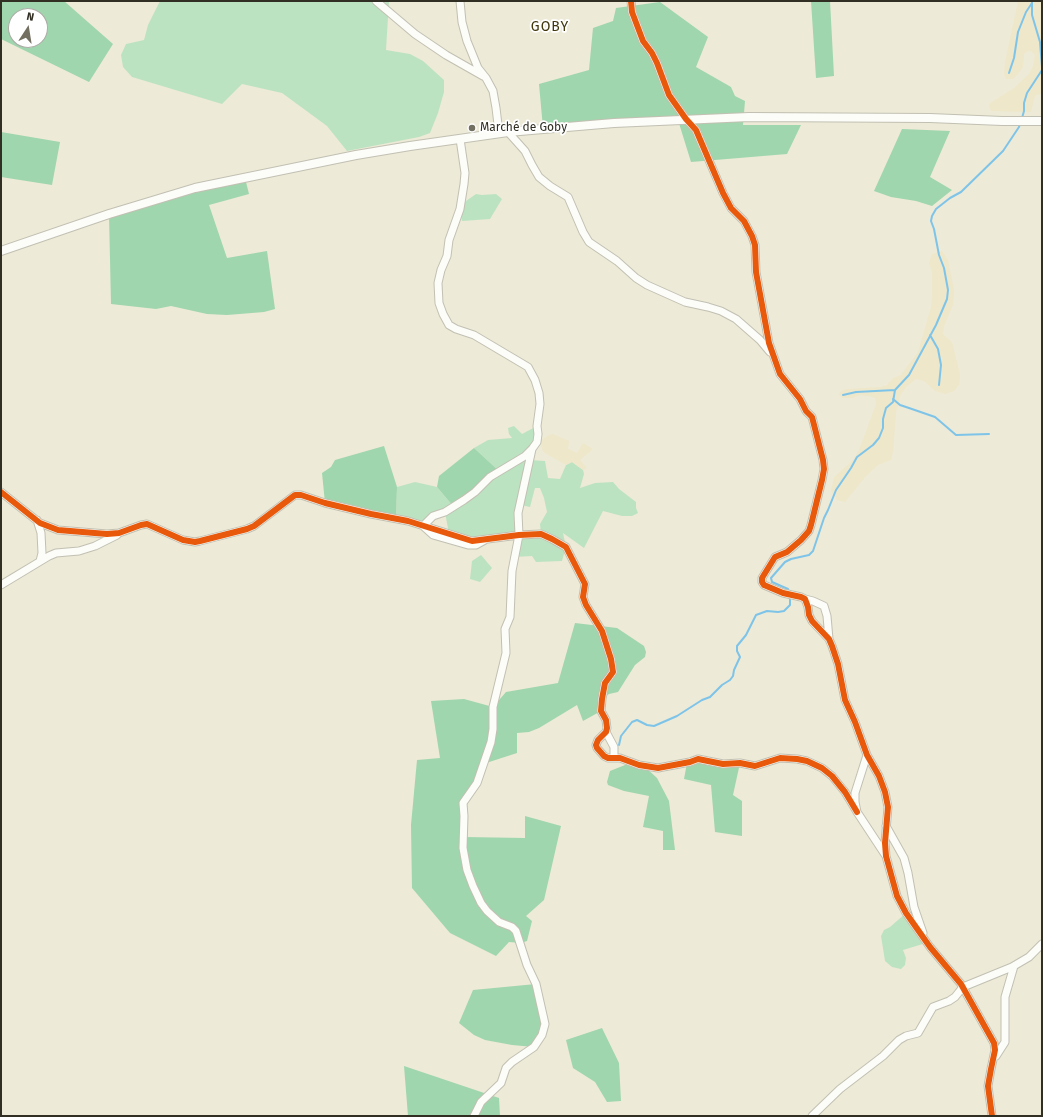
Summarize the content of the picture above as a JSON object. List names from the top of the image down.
{
  "districts": ["GOBY"],
  "places": ["Marché de Goby"],
  "north": "top"
}
